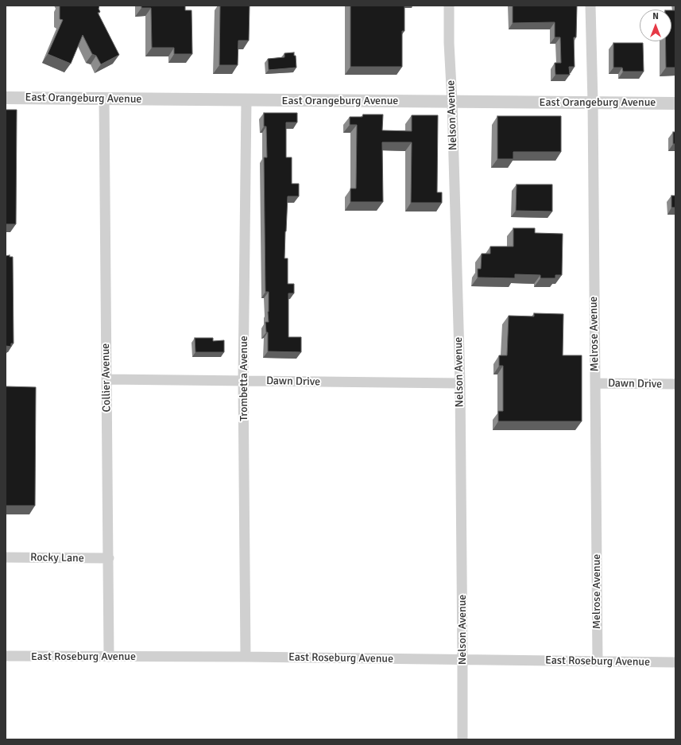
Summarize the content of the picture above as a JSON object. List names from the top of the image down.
{
  "streets": {
    "street": [
      "East Orangeburg Avenue",
      "Nelson Avenue",
      "Melrose Avenue",
      "Collier Avenue",
      "Trombetta Avenue",
      "Dawn Drive",
      "Rocky Lane",
      "East Roseburg Avenue"
    ]
  },
  "crossings": [
    ["East Orangeburg Avenue", "Nelson Avenue"],
    ["East Orangeburg Avenue", "Melrose Avenue"],
    ["East Orangeburg Avenue", "Collier Avenue"],
    ["East Orangeburg Avenue", "Trombetta Avenue"],
    ["Nelson Avenue", "Dawn Drive"],
    ["Nelson Avenue", "East Roseburg Avenue"],
    ["Melrose Avenue", "Dawn Drive"],
    ["Melrose Avenue", "East Roseburg Avenue"],
    ["Collier Avenue", "Dawn Drive"],
    ["Collier Avenue", "Rocky Lane"],
    ["Collier Avenue", "East Roseburg Avenue"],
    ["Trombetta Avenue", "Dawn Drive"],
    ["Trombetta Avenue", "East Roseburg Avenue"]
  ],
  "north": "top"
}
